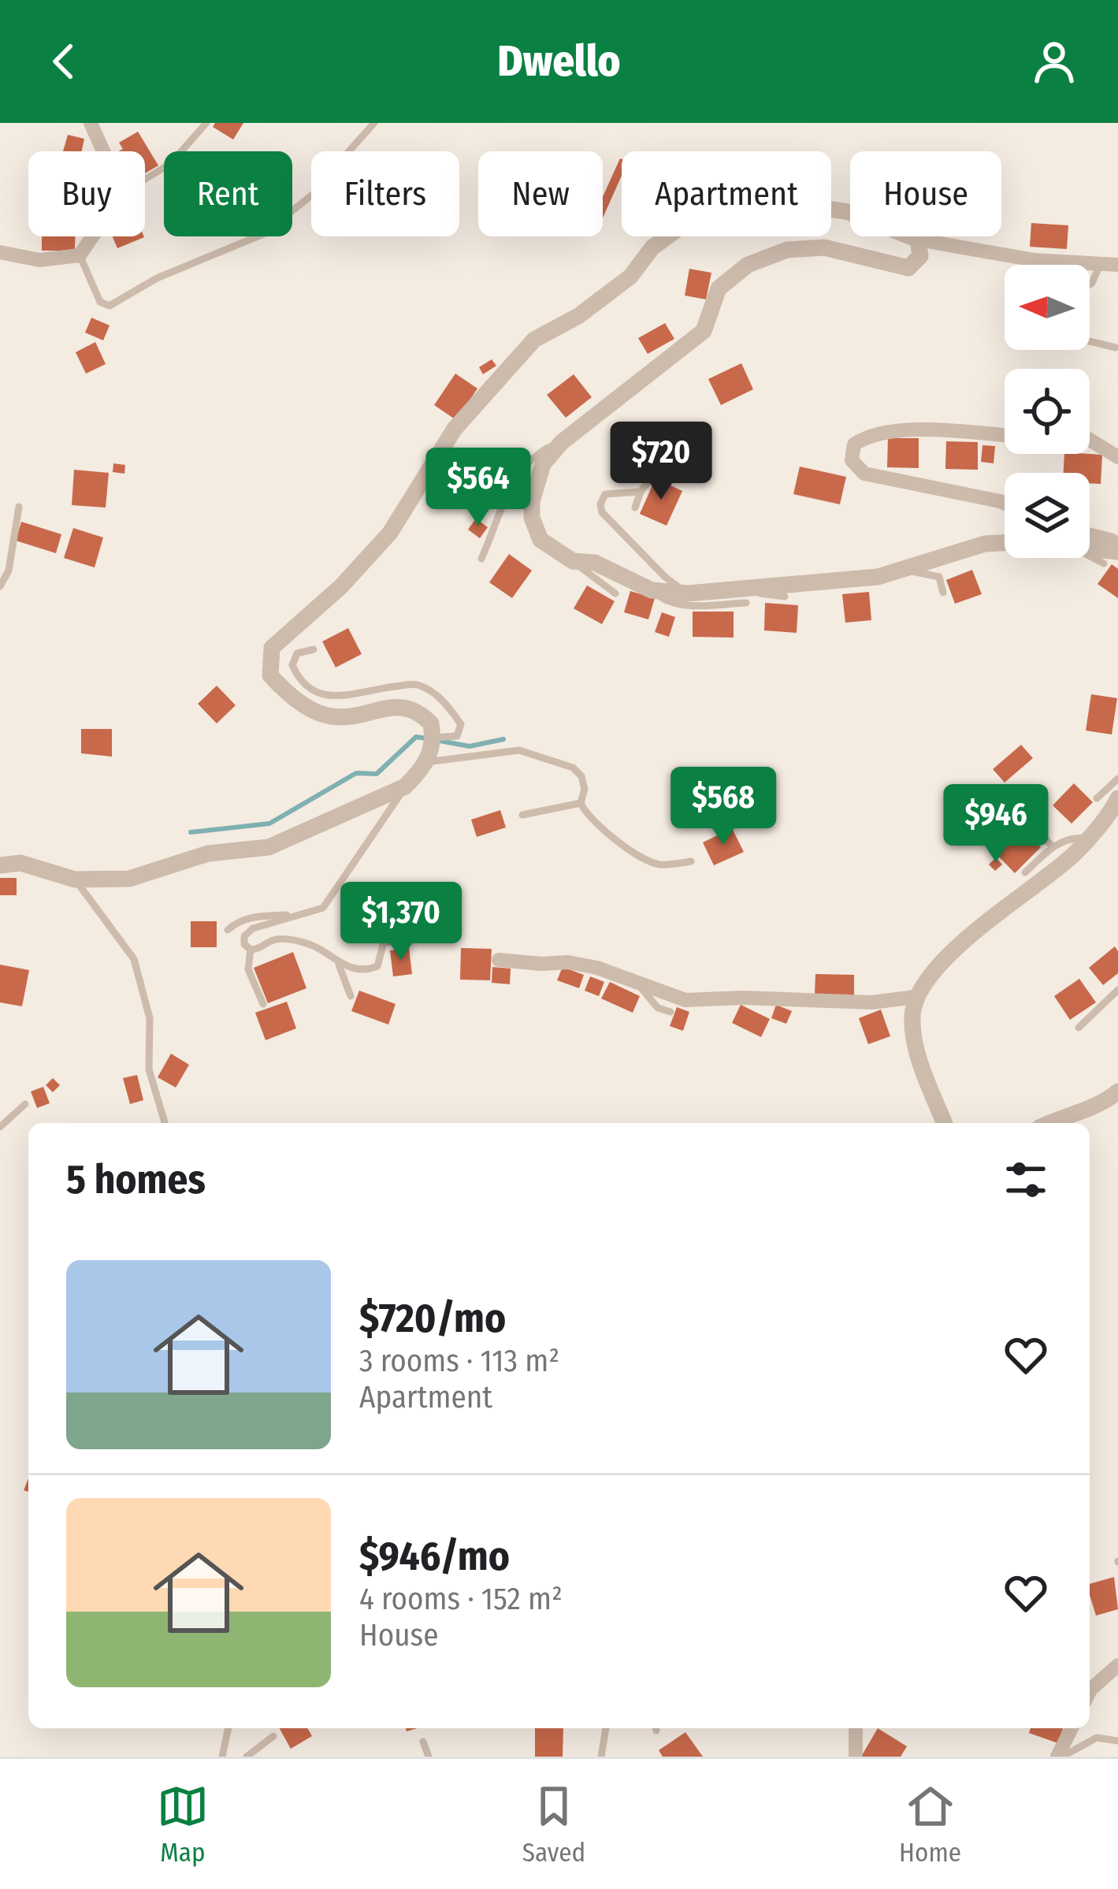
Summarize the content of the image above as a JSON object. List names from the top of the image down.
{
  "north": "left",
  "page": {
    "header": "Dwello",
    "chip": [
      "Buy",
      "Rent",
      "Filters",
      "New",
      "Apartment",
      "House"
    ],
    "price": [
      "$720",
      "$564",
      "$568",
      "$946",
      "$1,370"
    ],
    "heading": "5 homes",
    "list": [
      {
        "name": "$720/mo",
        "note": "3 rooms · 113 m² · Apartment"
      },
      {
        "name": "$946/mo",
        "note": "4 rooms · 152 m² · House"
      }
    ],
    "tabs": ["Map", "Saved", "Home"]
  }
}
